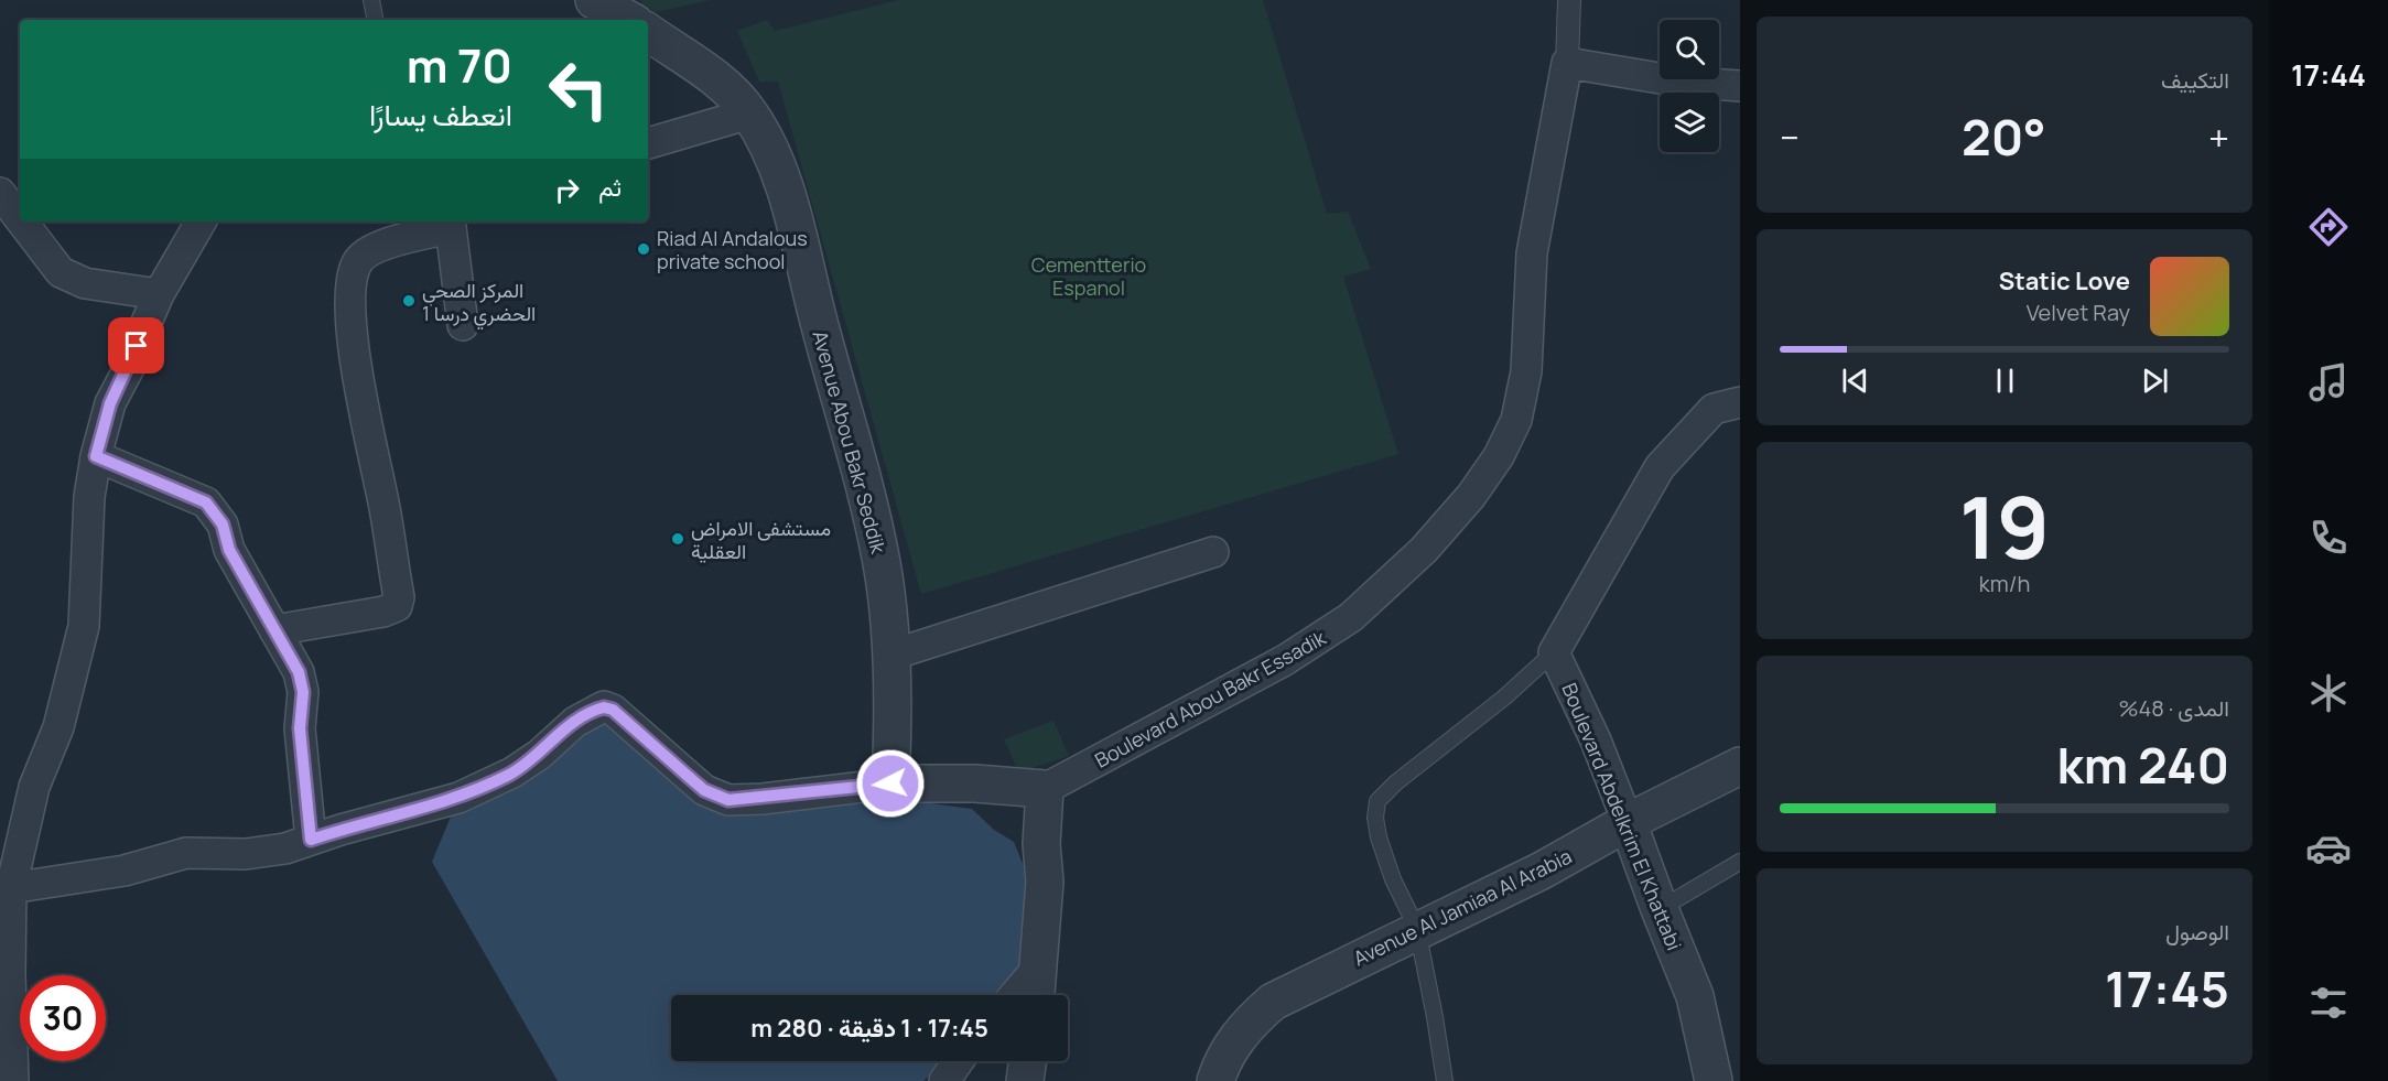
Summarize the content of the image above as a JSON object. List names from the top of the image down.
{
  "streets": {
    "street": [
      "Avenue Abou Bakr Seddik",
      "Boulevard Abou Bakr Essadik",
      "Boulevard Abdelkrim El Khattabi",
      "Avenue Al Jamiaa Al Arabia"
    ]
  },
  "crossings": [
    ["Boulevard Abdelkrim El Khattabi", "Avenue Al Jamiaa Al Arabia"]
  ],
  "parks": ["Cementterio Espanol"],
  "places": ["Riad Al Andalous private school", "المركز الصحي الحضري درسا 1", "مستشفى الامراض العقلية"],
  "page": {
    "tabs": "17:44",
    "tile": [
      "التكييف",
      ["19", "km/h"],
      ["المدى · 48%", "240 km"],
      ["الوصول", "17:45"]
    ],
    "turn": ["70 m", "انعطف يسارًا"],
    "heat": ["−", "20°", "+"],
    "then": "ثم",
    "song": ["Static Love", "Velvet Ray"],
    "limit": "30",
    "trip": "17:45 · 1 دقيقة · 280 m"
  }
}
